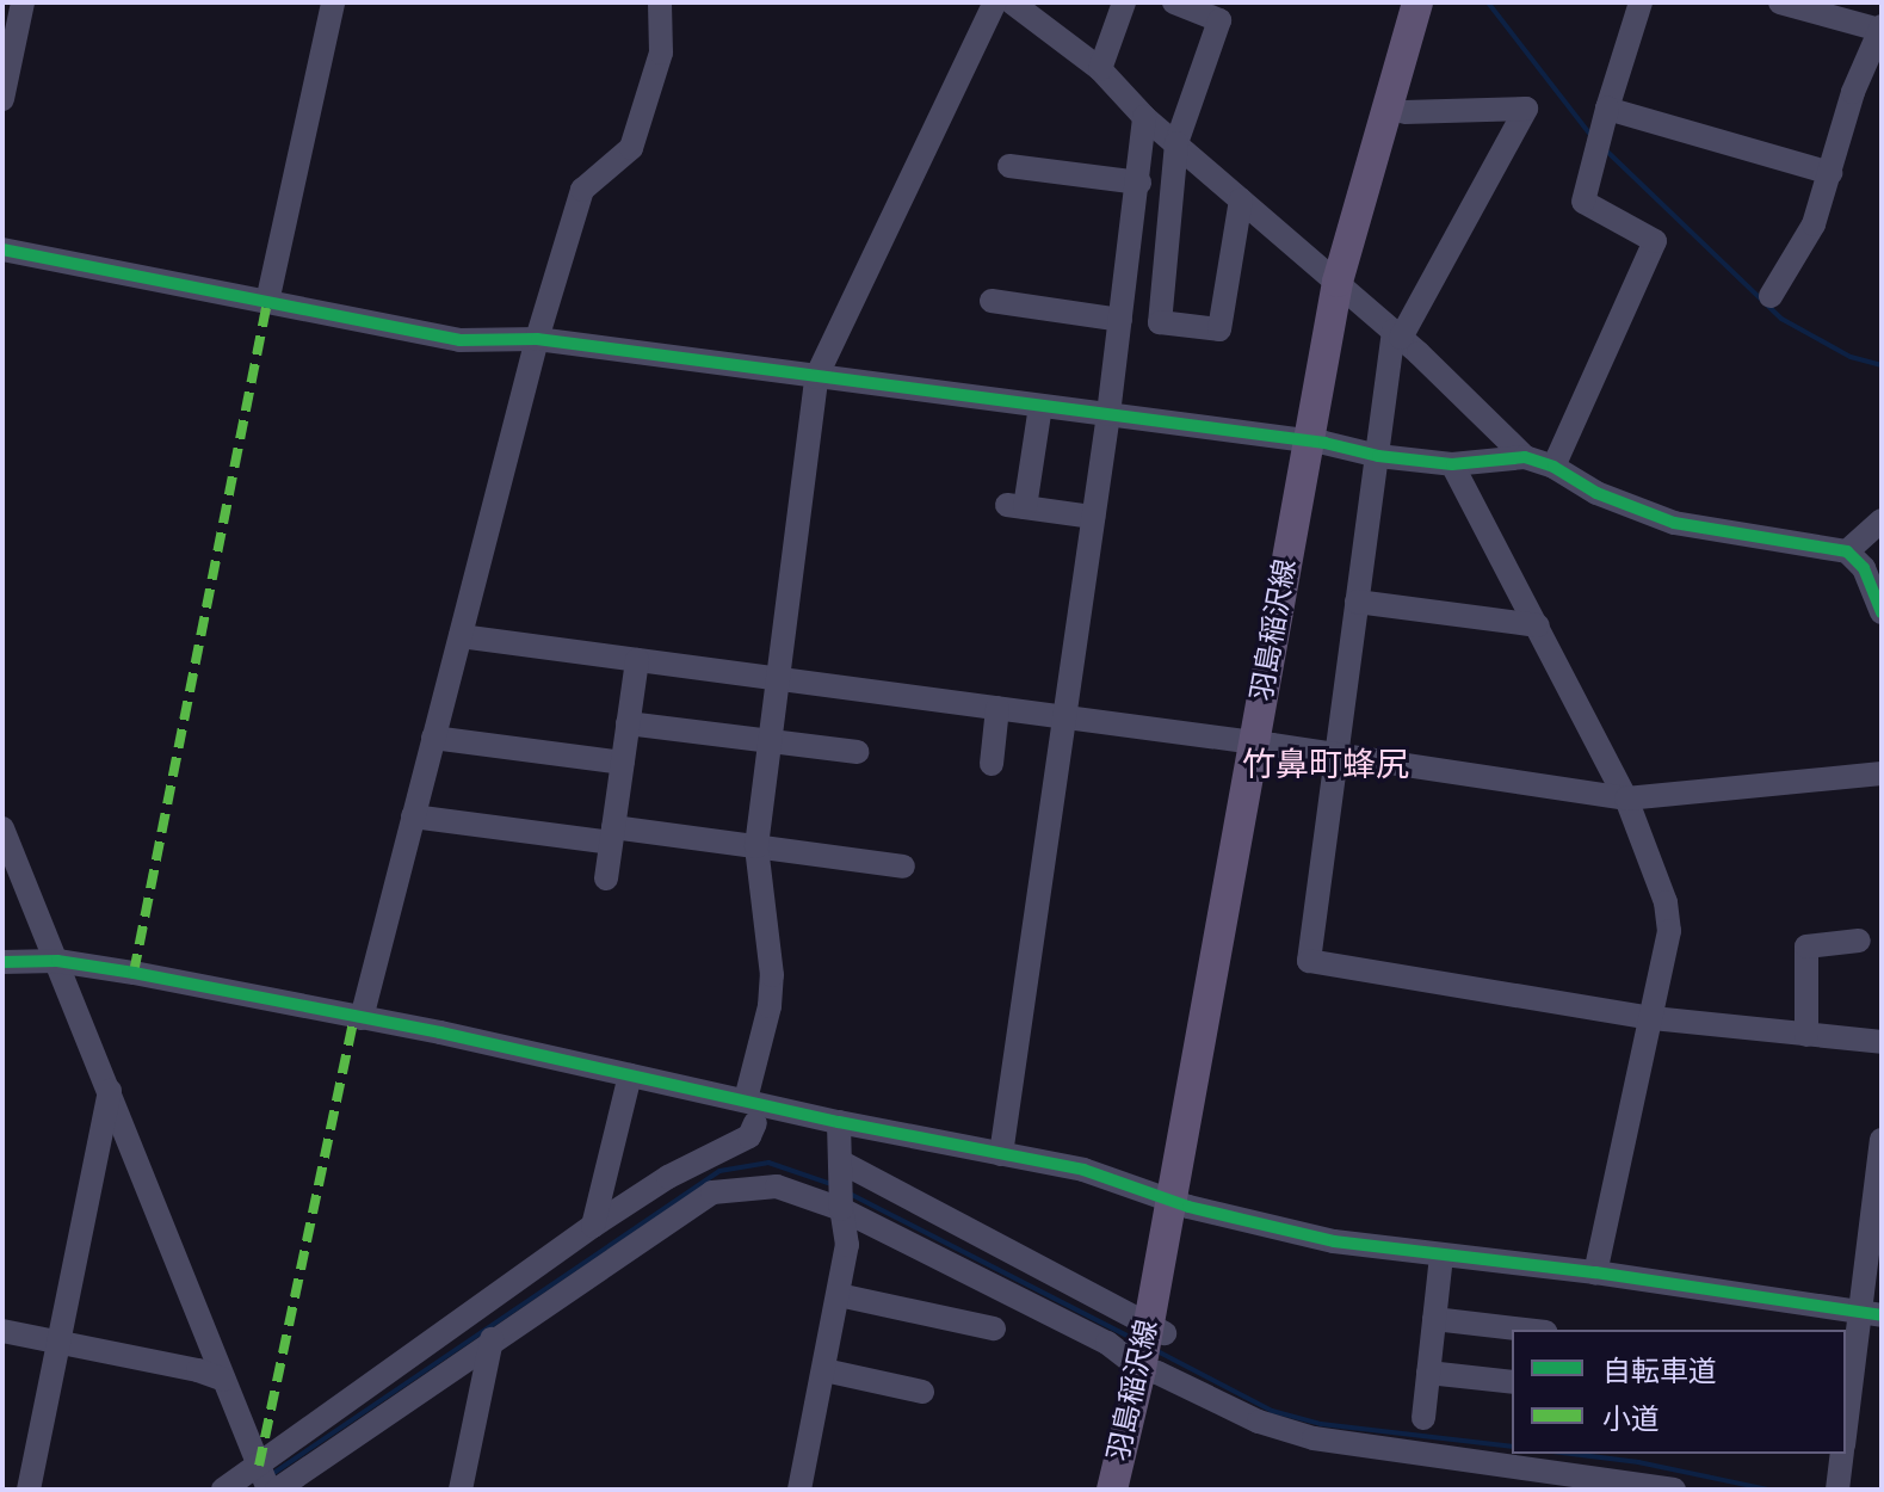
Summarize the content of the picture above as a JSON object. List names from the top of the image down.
{
  "streets": {
    "main road": ["羽島稲沢線"]
  },
  "districts": ["竹鼻町蜂尻"],
  "legend": ["自転車道", "小道"]
}
